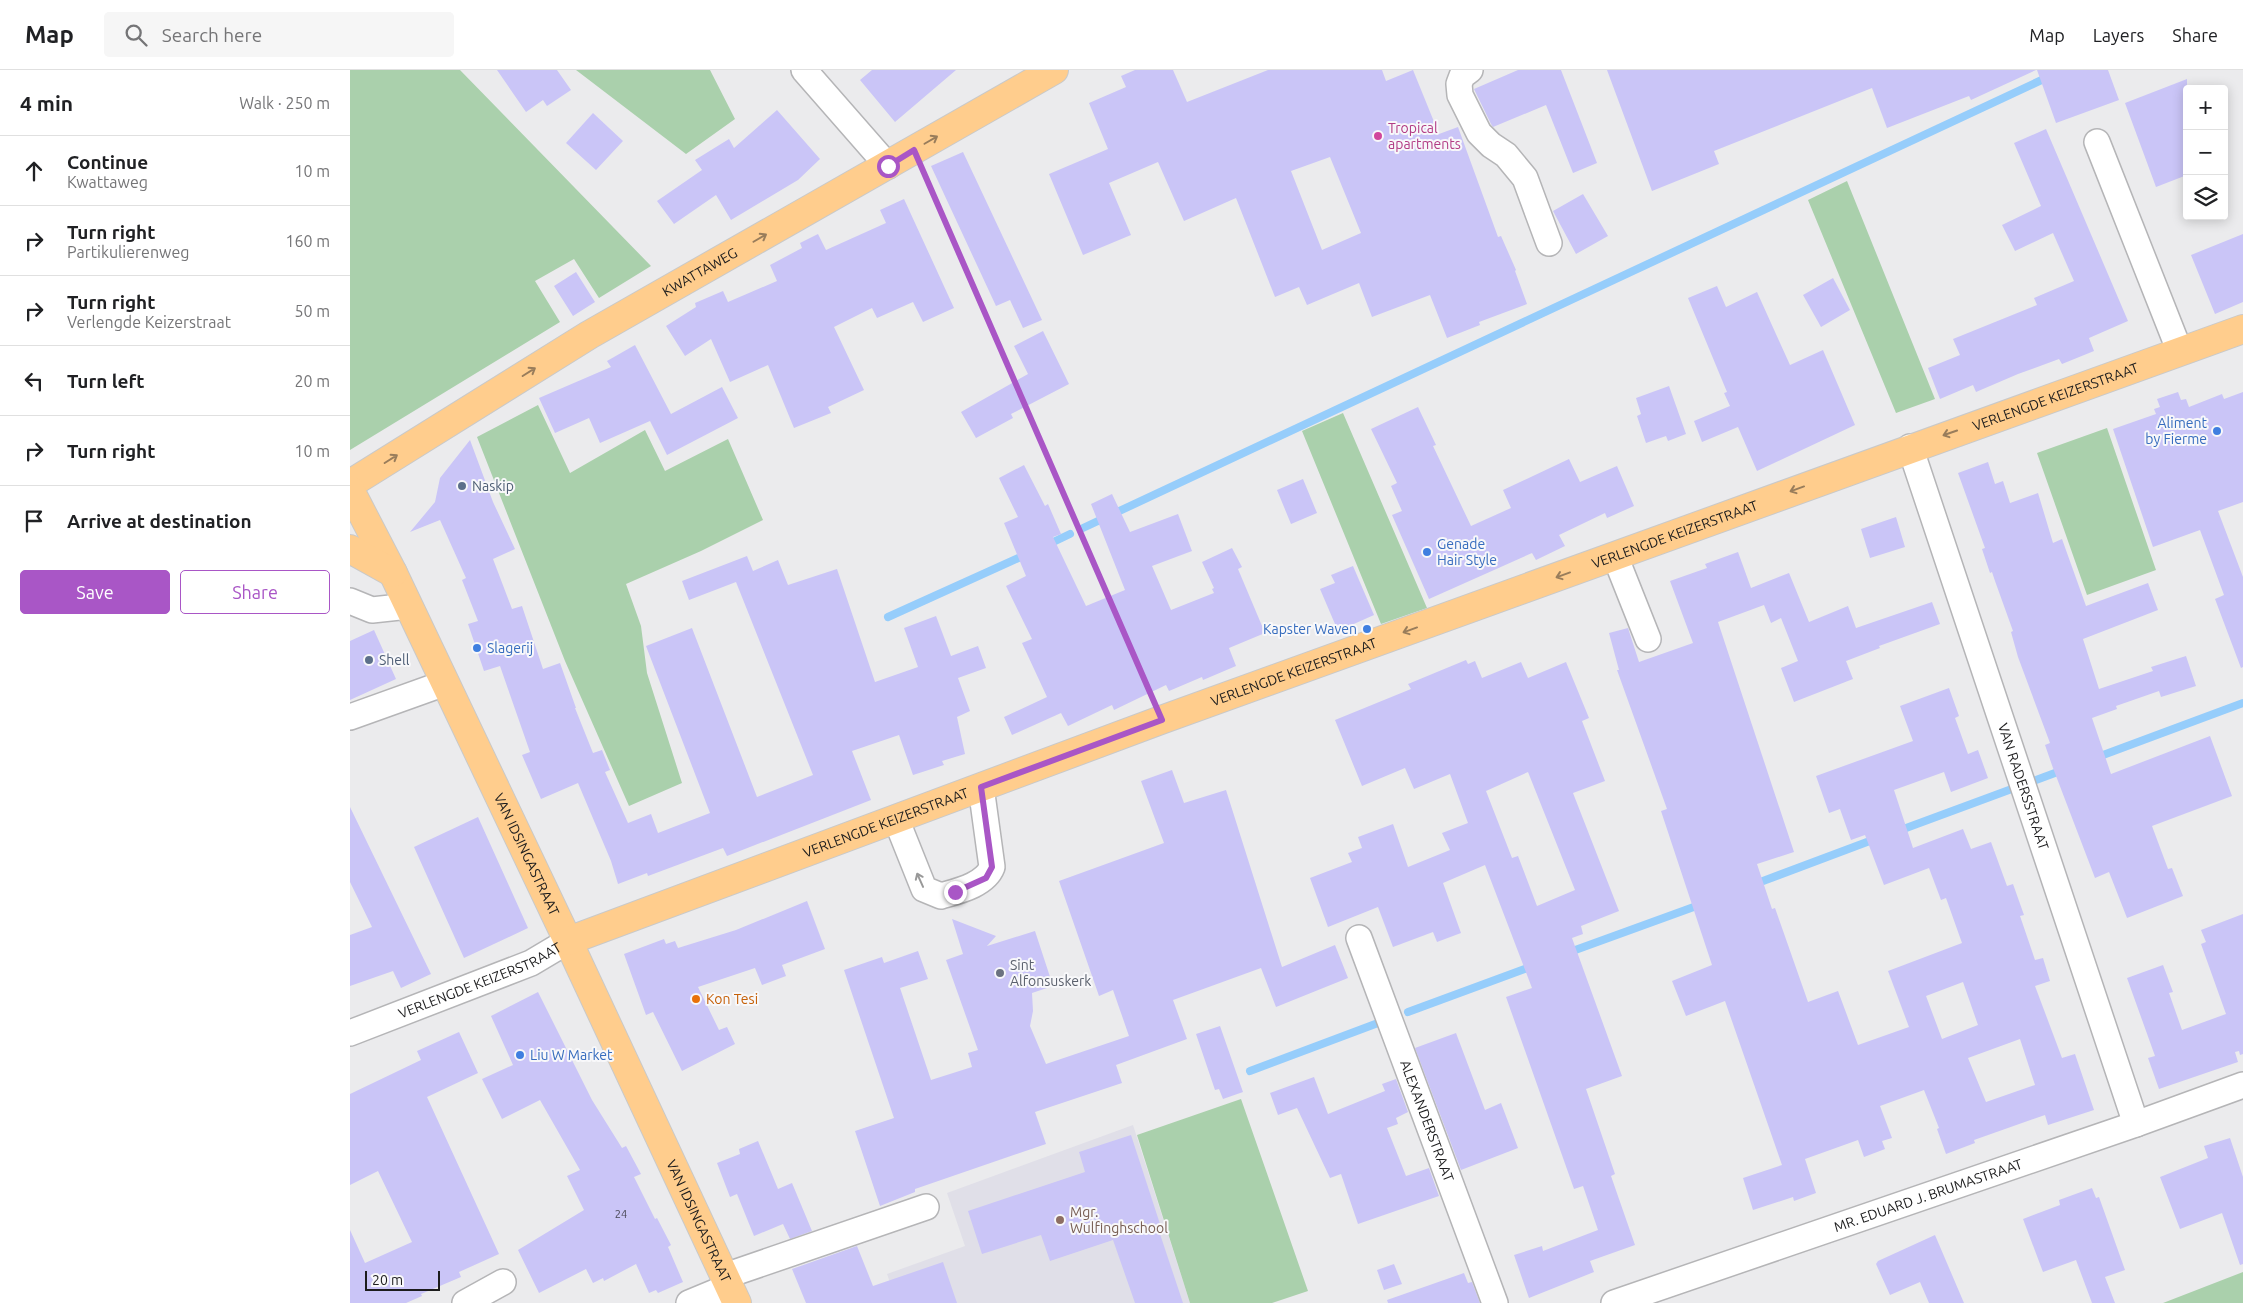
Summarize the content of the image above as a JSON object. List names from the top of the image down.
{
  "streets": {
    "main road": ["KWATTAWEG", "VERLENGDE KEIZERSTRAAT", "VAN IDSINGASTRAAT"],
    "street": ["VAN RADERSSTRAAT", "ALEXANDERSTRAAT", "MR. EDUARD J. BRUMASTRAAT"]
  },
  "crossings": [
    ["VERLENGDE KEIZERSTRAAT", "VAN RADERSSTRAAT"],
    ["VERLENGDE KEIZERSTRAAT", "VAN IDSINGASTRAAT"],
    ["VAN RADERSSTRAAT", "MR. EDUARD J. BRUMASTRAAT"]
  ],
  "one_way": ["KWATTAWEG", "VERLENGDE KEIZERSTRAAT"],
  "places": [
    "Tropical apartments",
    "Aliment by Fierme",
    "Naskip",
    "Genade Hair Style",
    "Kapster Waven",
    "Slagerij",
    "Shell",
    "Sint Alfonsuskerk",
    "Kon Tesi",
    "Liu W Market",
    "Mgr. Wulfinghschool"
  ],
  "house_numbers": ["24"],
  "scale_bar": "20 m",
  "page": {
    "header": "Map",
    "search": "Search here",
    "nav": ["Map", "Layers", "Share"],
    "heading": ["4 min", "Walk · 250 m"],
    "map_buttons": ["+", "−"],
    "list": [
      ["Continue", "Kwattaweg", "10 m"],
      ["Turn right", "Partikulierenweg", "160 m"],
      ["Turn right", "Verlengde Keizerstraat", "50 m"],
      ["Turn left", "20 m"],
      ["Turn right", "10 m"],
      "Arrive at destination"
    ],
    "buttons": ["Save", "Share"],
    "scale": "20 m"
  }
}
